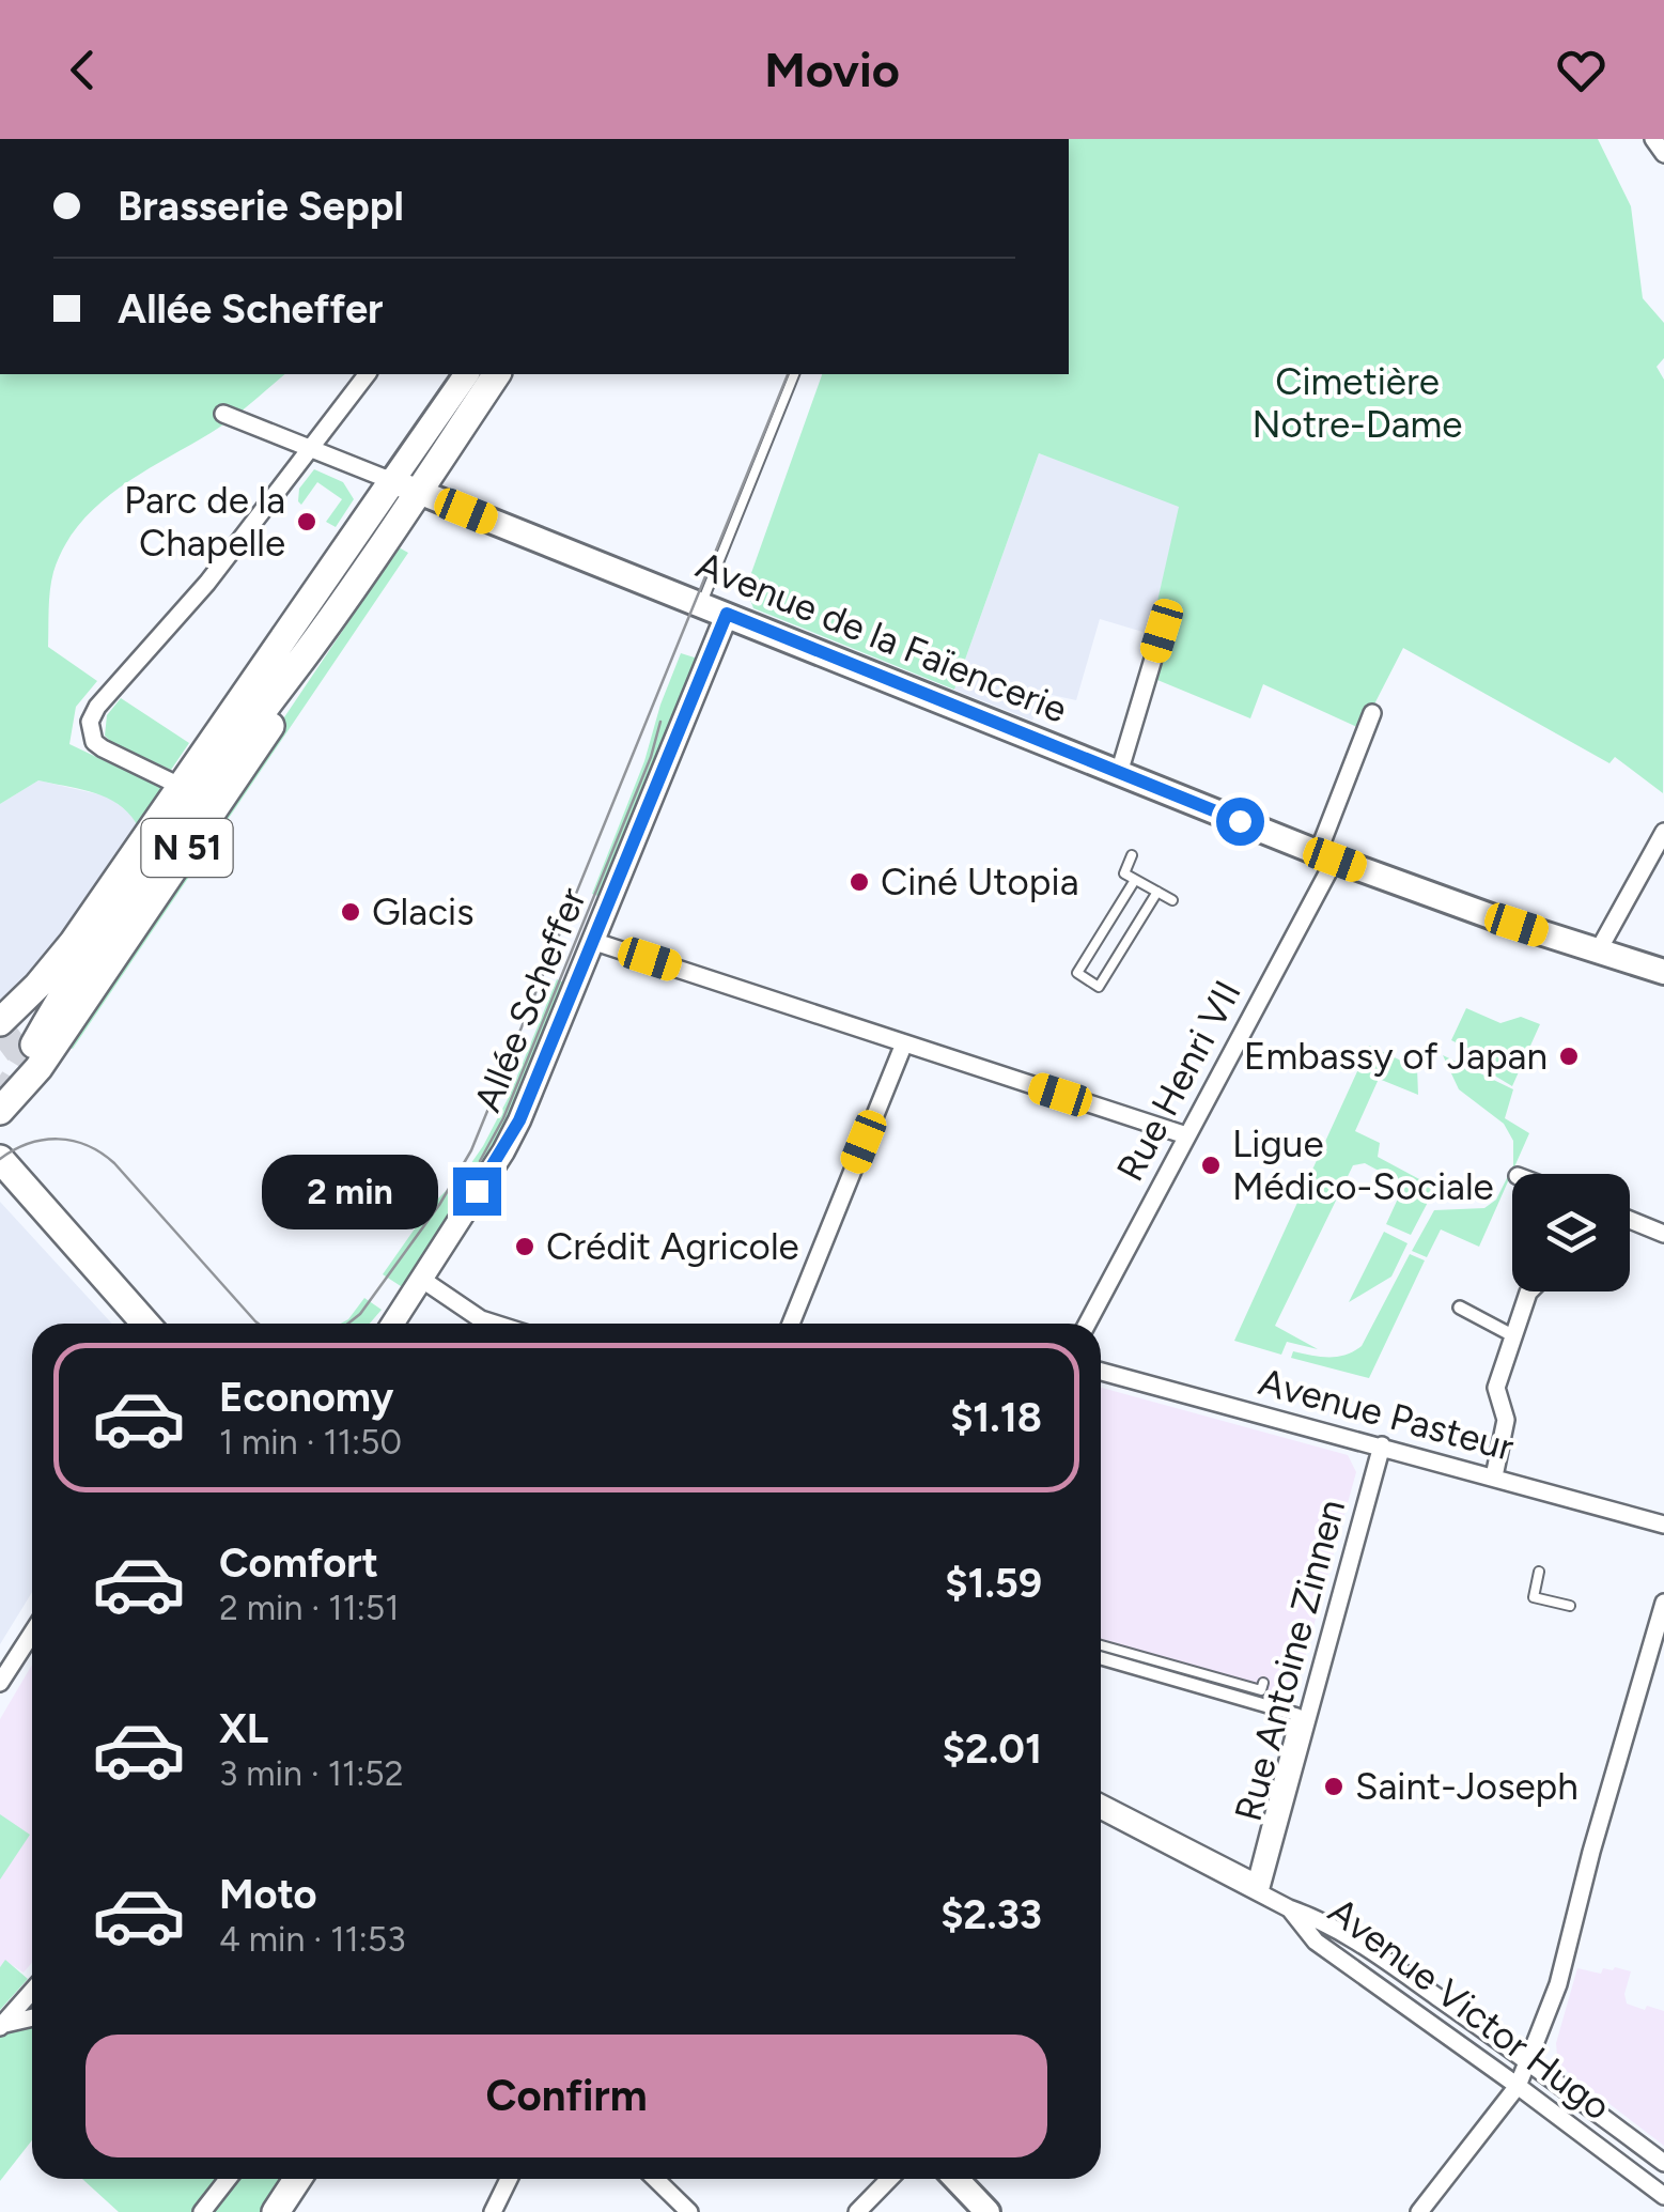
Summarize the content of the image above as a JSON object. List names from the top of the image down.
{
  "streets": {
    "main road": ["Avenue de la Faïencerie", "N 51"],
    "street": [
      "Allée Scheffer",
      "Rue Henri VII",
      "Avenue Pasteur",
      "Rue Antoine Zinnen",
      "Avenue Victor Hugo"
    ]
  },
  "crossings": [
    ["Avenue de la Faïencerie", "N 51"],
    ["Avenue de la Faïencerie", "Allée Scheffer"],
    ["Avenue de la Faïencerie", "Rue Henri VII"],
    ["Avenue Pasteur", "Rue Antoine Zinnen"],
    ["Rue Antoine Zinnen", "Avenue Victor Hugo"]
  ],
  "parks": ["Cimetière Notre-Dame"],
  "places": [
    "Parc de la Chapelle",
    "Ciné Utopia",
    "Glacis",
    "Embassy of Japan",
    "Ligue Médico-Sociale",
    "Crédit Agricole",
    "Saint-Joseph"
  ],
  "page": {
    "header": "Movio",
    "banner": ["Brasserie Seppl", "Allée Scheffer"],
    "bubble": "2 min",
    "list": [
      {
        "name": "Economy",
        "note": "1 min · 11:50",
        "value": "$1.18"
      },
      {
        "name": "Comfort",
        "note": "2 min · 11:51",
        "value": "$1.59"
      },
      {
        "name": "XL",
        "note": "3 min · 11:52",
        "value": "$2.01"
      },
      {
        "name": "Moto",
        "note": "4 min · 11:53",
        "value": "$2.33"
      }
    ],
    "buttons": "Confirm"
  }
}
